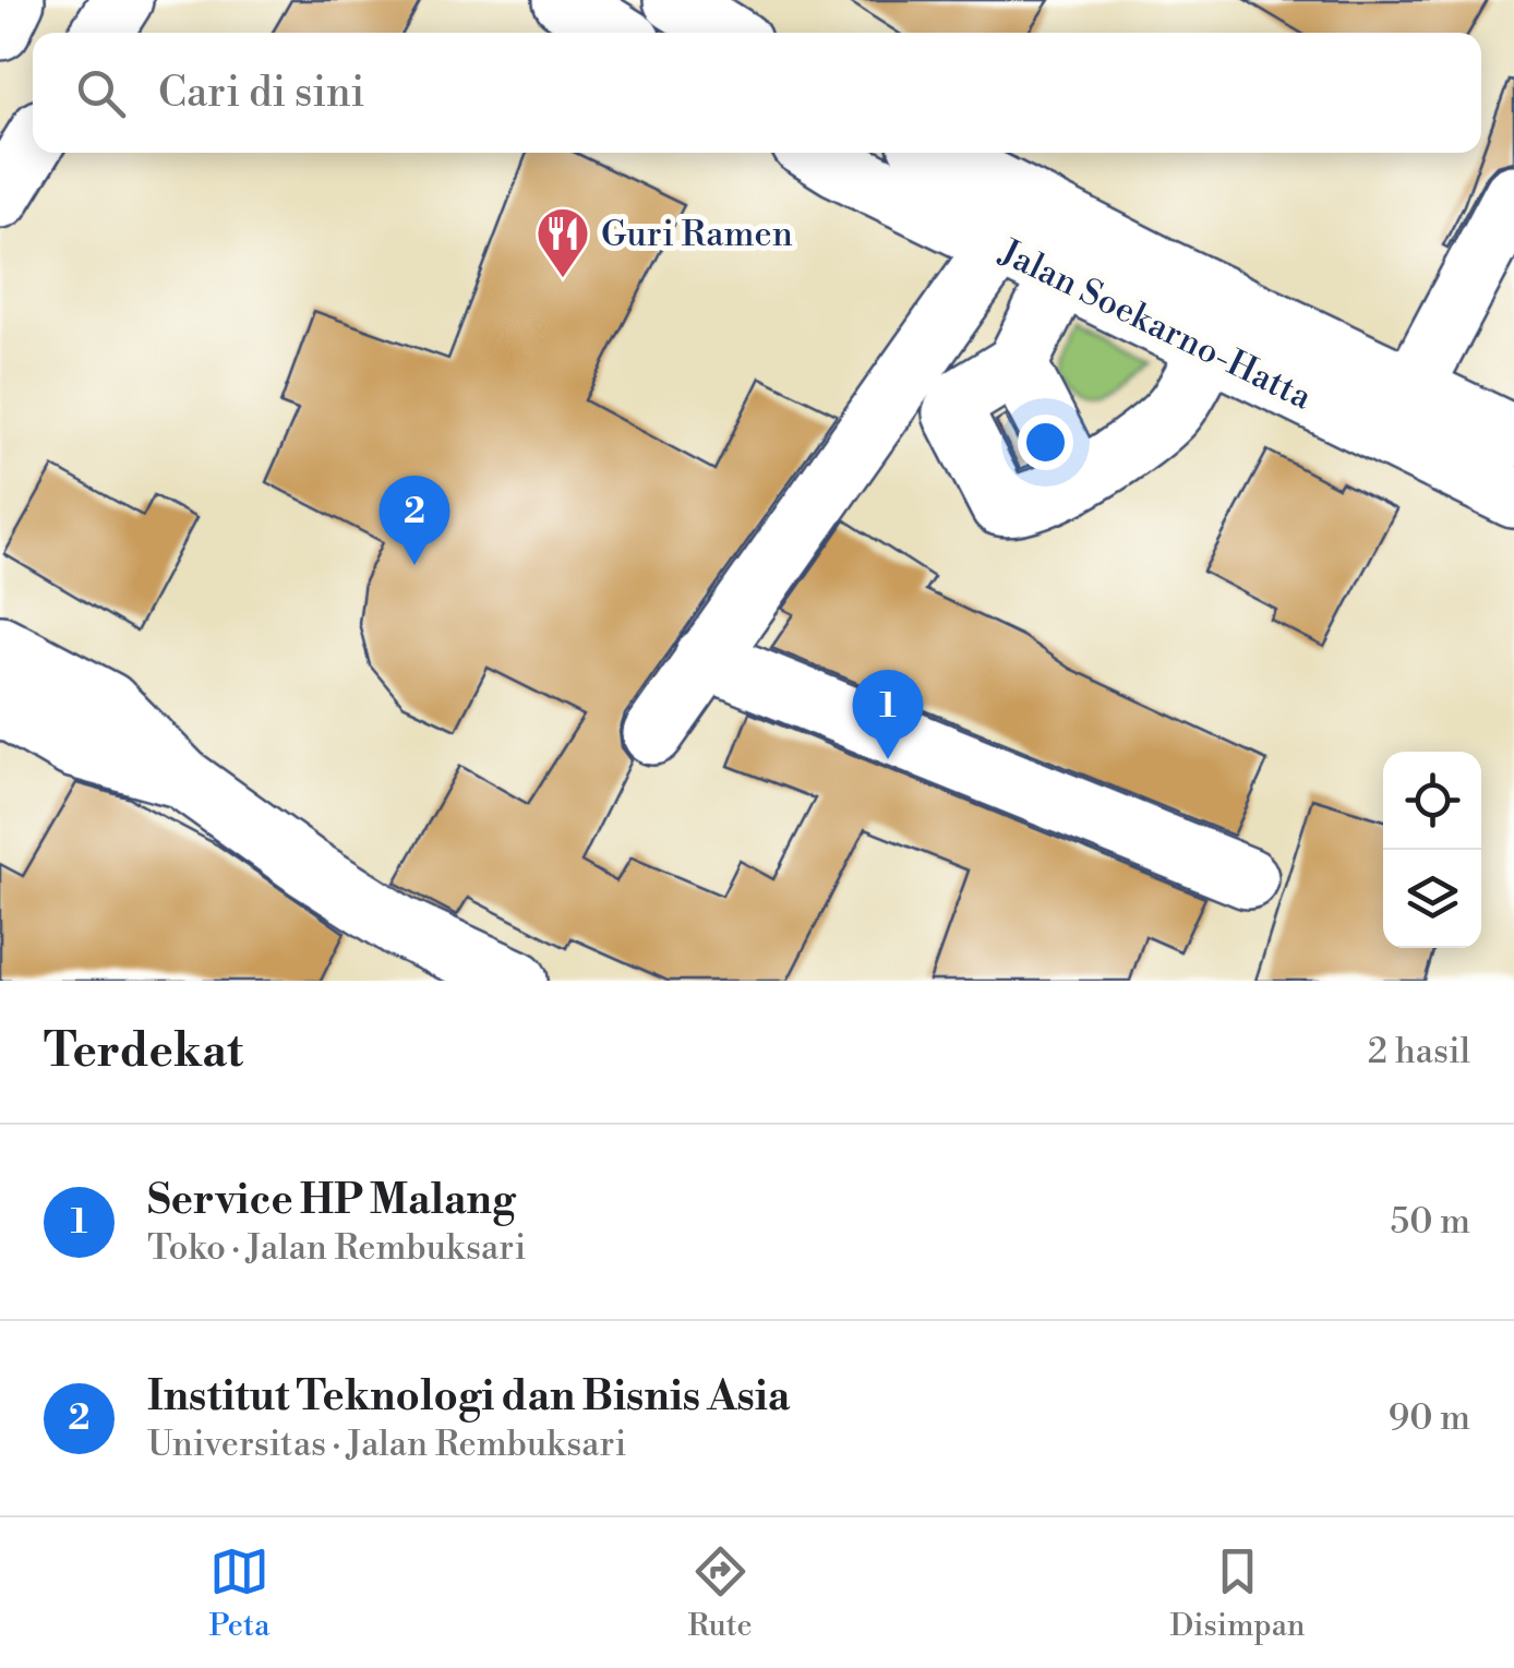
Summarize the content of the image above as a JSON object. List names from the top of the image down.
{
  "streets": {
    "street": ["Jalan Soekarno-Hatta"]
  },
  "places": {
    "restaurant": ["Guri Ramen"]
  },
  "page": {
    "search": "Cari di sini",
    "pins": ["2", "1"],
    "heading": ["Terdekat", "2 hasil"],
    "list": [
      {
        "mark": "1",
        "name": "Service HP Malang",
        "note": "Toko · Jalan Rembuksari",
        "value": "50 m"
      },
      {
        "mark": "2",
        "name": "Institut Teknologi dan Bisnis Asia",
        "note": "Universitas · Jalan Rembuksari",
        "value": "90 m"
      }
    ],
    "nav": ["Peta", "Rute", "Disimpan"]
  }
}
